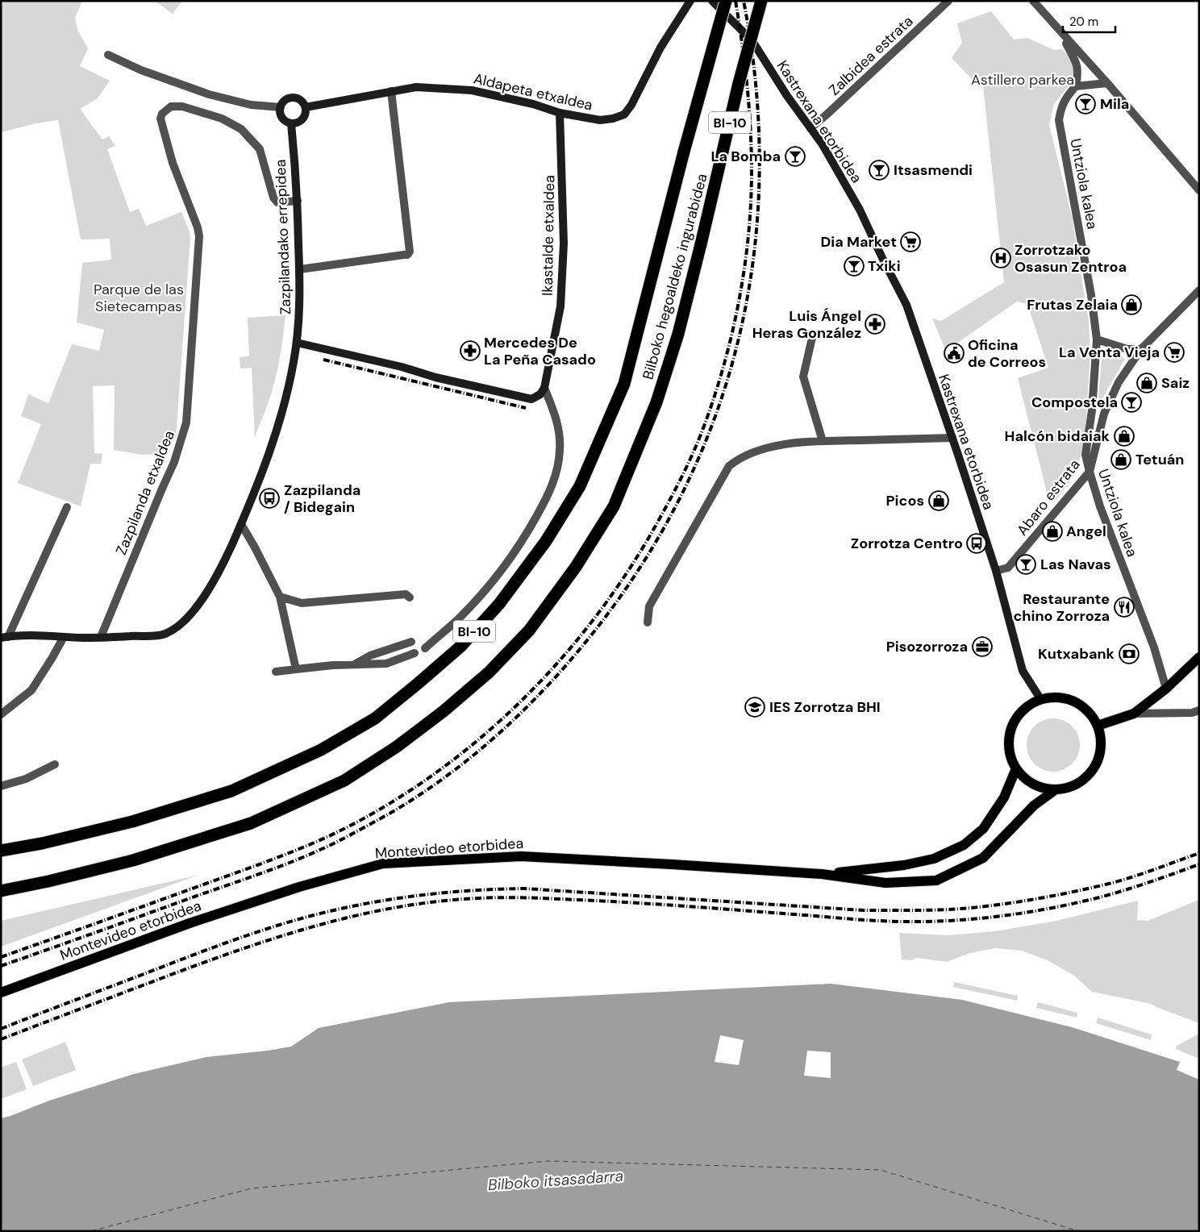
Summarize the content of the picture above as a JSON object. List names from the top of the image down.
{
  "streets": {
    "highway": ["BI-10", "Bilboko hegoaldeko ingurabidea"],
    "main road": ["Montevideo etorbidea"],
    "street": [
      "Zalbidea estrata",
      "Aldapeta etxaldea",
      "Kastrexana etorbidea",
      "Untziola kalea",
      "Ikastalde etxaldea",
      "Zazpilandako errepidea",
      "Zazpilanda etxaldea",
      "Abaro estrata"
    ]
  },
  "crossings": [
    ["Zalbidea estrata", "Kastrexana etorbidea"],
    ["Aldapeta etxaldea", "Ikastalde etxaldea"],
    ["Aldapeta etxaldea", "Zazpilandako errepidea"],
    ["Kastrexana etorbidea", "Abaro estrata"],
    ["Kastrexana etorbidea", "Montevideo etorbidea"],
    ["Untziola kalea", "Abaro estrata"],
    ["Zazpilandako errepidea", "Zazpilanda etxaldea"]
  ],
  "water": ["Bilboko itsasadarra"],
  "parks": ["Astillero parkea", "Parque de las Sietecampas"],
  "places": {
    "bar": [
      "Mila",
      "La Bomba",
      "Itsasmendi",
      "Txiki",
      "Compostela",
      "Las Navas"
    ],
    "supermarket": ["Dia Market", "La Venta Vieja"],
    "hospital": ["Zorrotzako Osasun Zentroa"],
    "shop": [
      "Frutas Zelaia",
      "Saiz",
      "Halcón bidaiak",
      "Tetuán",
      "Picos",
      "Angel"
    ],
    "pharmacy": ["Luis Ángel Heras González", "Mercedes De La Peña Casado"],
    "public building": ["Oficina de Correos"],
    "bus stop": ["Zazpilanda / Bidegain", "Zorrotza Centro"],
    "restaurant": ["Restaurante chino Zorroza"],
    "office": ["Pisozorroza"],
    "bank": ["Kutxabank"],
    "school or university": ["IES Zorrotza BHI"]
  },
  "scale_bar": "20 m"
}
